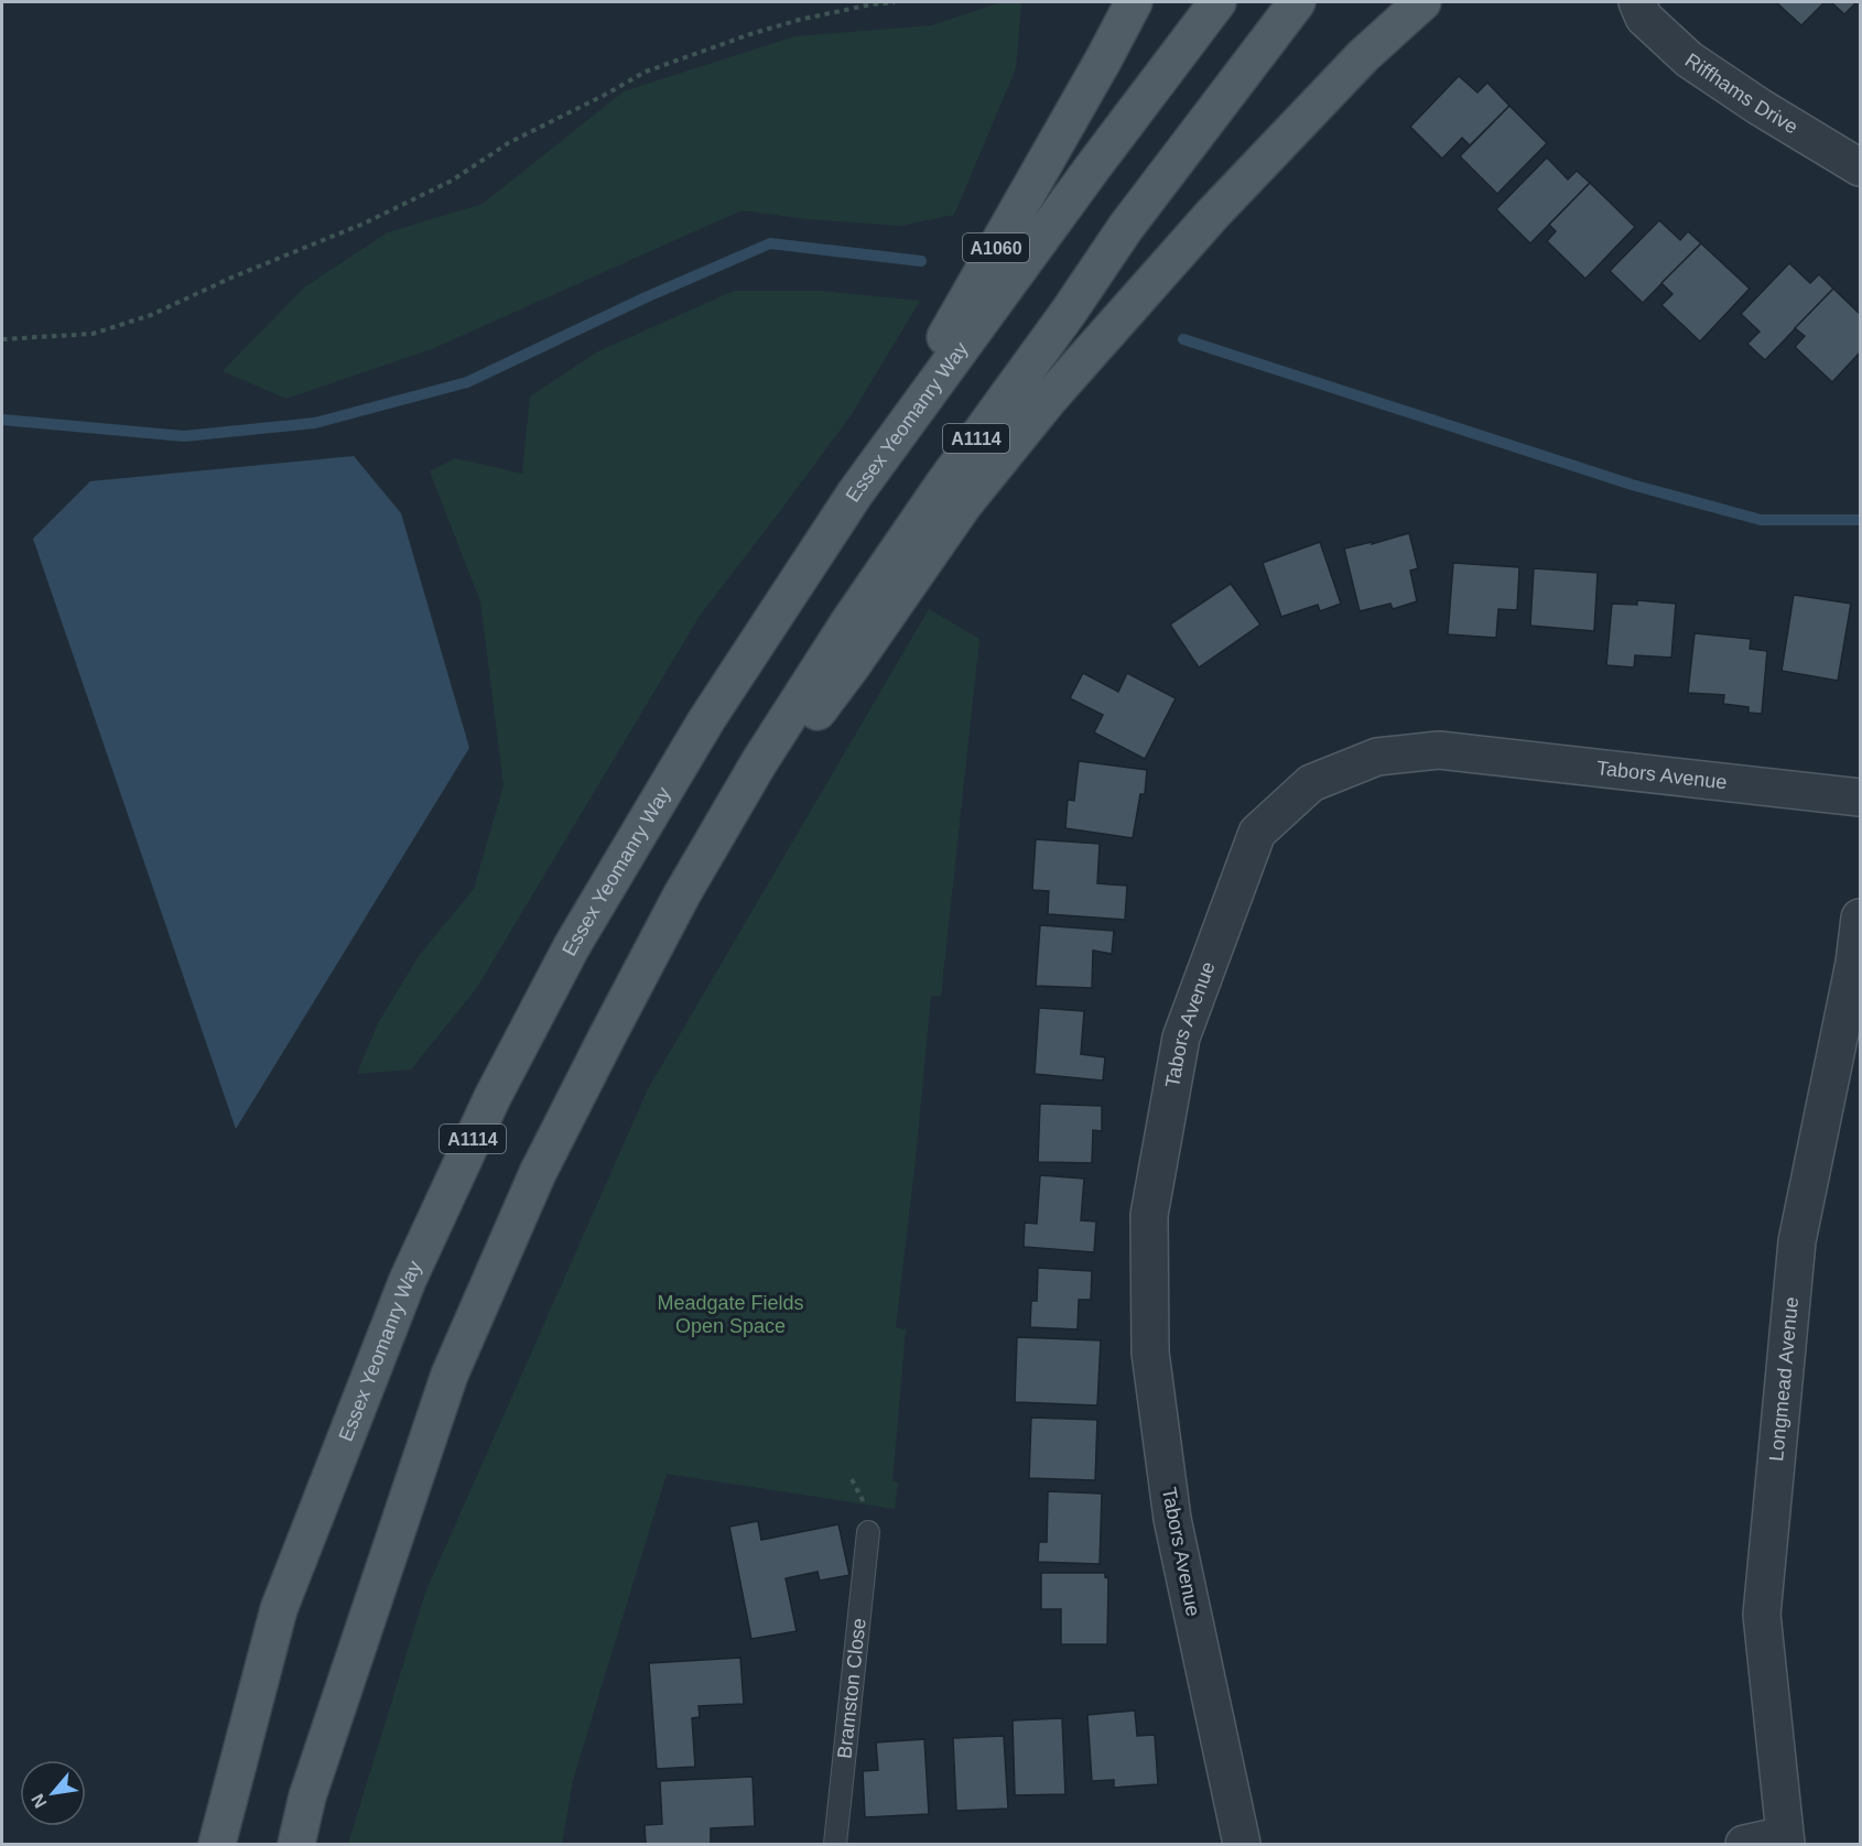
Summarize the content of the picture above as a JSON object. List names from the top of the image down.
{
  "streets": {
    "main road": ["A1060", "Essex Yeomanry Way", "A1114"],
    "street": ["Riffhams Drive", "Tabors Avenue", "Longmead Avenue"],
    "lane": ["Bramston Close"]
  },
  "crossings": [
    ["A1060", "Essex Yeomanry Way"]
  ],
  "parks": ["Meadgate Fields Open Space"],
  "north": "bottom left"
}
